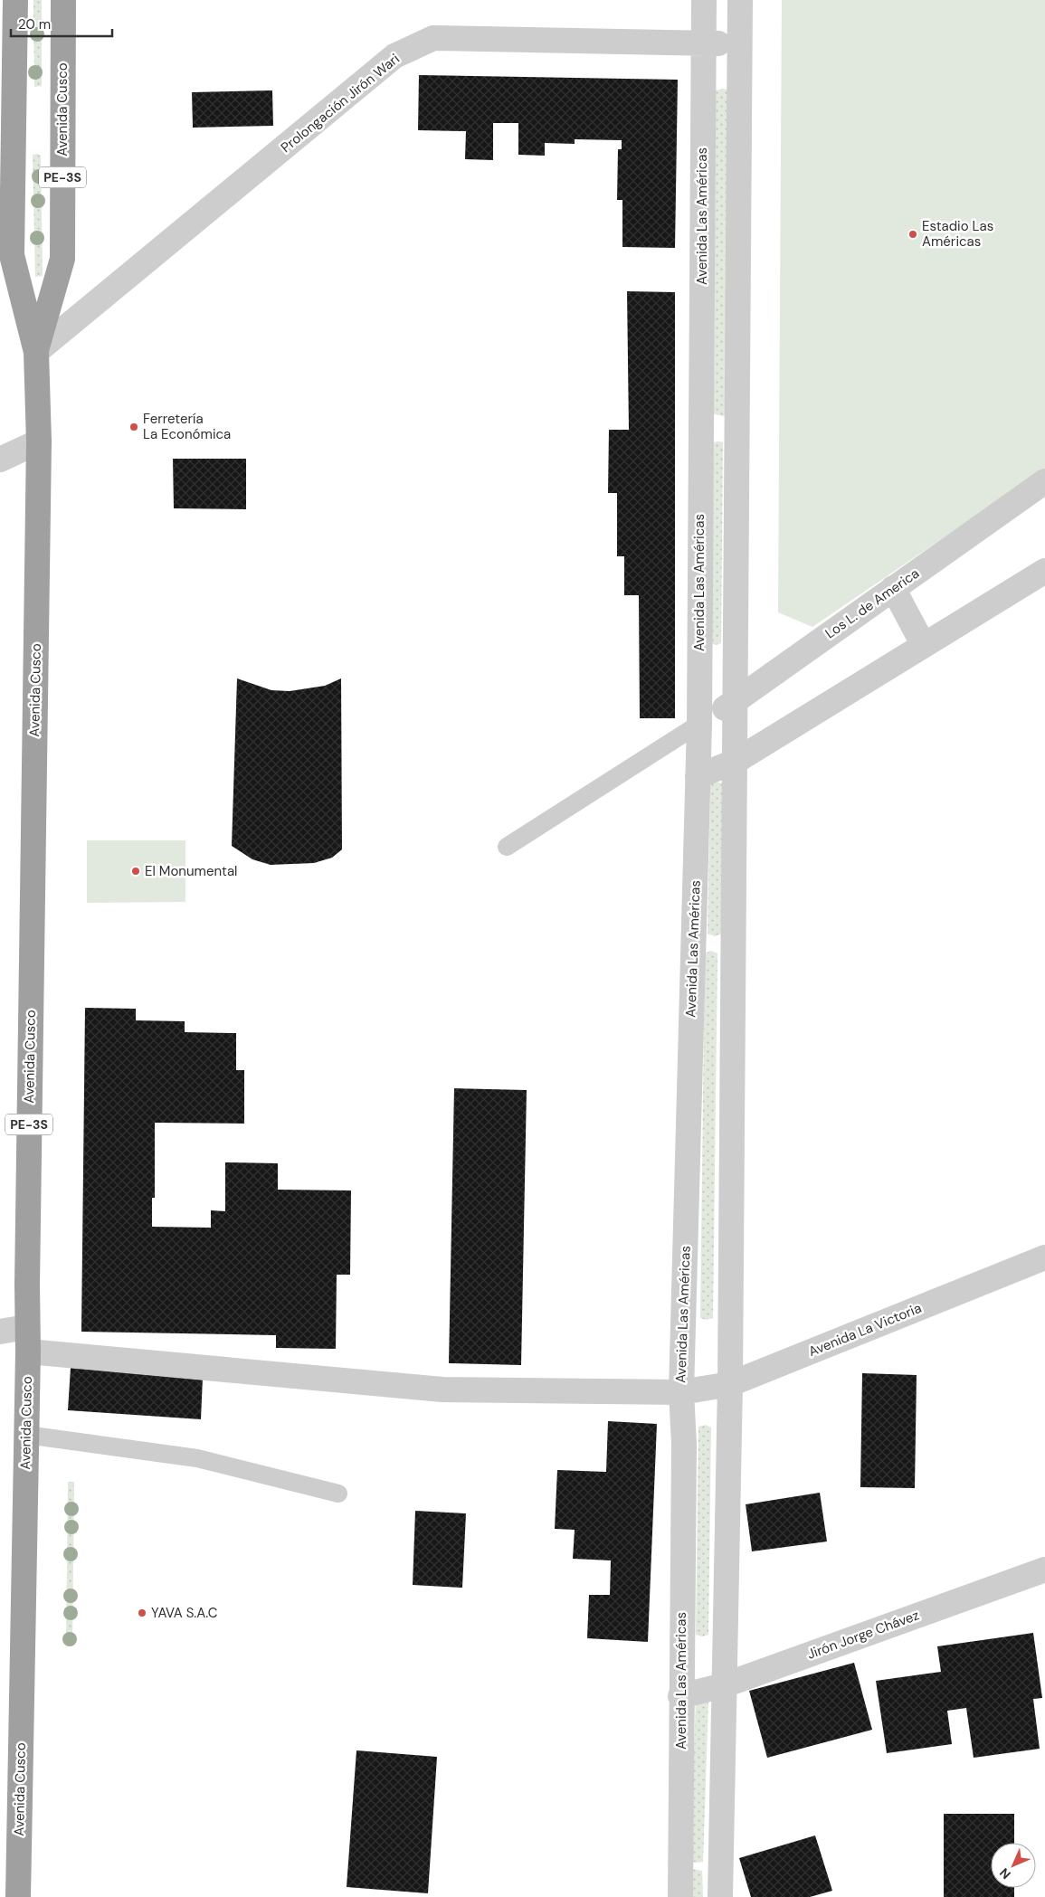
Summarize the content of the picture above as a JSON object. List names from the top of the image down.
{
  "streets": {
    "highway": ["Avenida Cusco", "PE-3S"],
    "street": [
      "Prolongación Jirón Wari",
      "Avenida Las Américas",
      "Los L. de America",
      "Avenida La Victoria",
      "Jirón Jorge Chávez"
    ]
  },
  "crossings": [
    ["Prolongación Jirón Wari", "Avenida Cusco"],
    ["Prolongación Jirón Wari", "Avenida Las Américas"],
    ["Avenida Cusco", "Avenida La Victoria"],
    ["Avenida Las Américas", "Los L. de America"],
    ["Avenida Las Américas", "Avenida La Victoria"],
    ["Avenida Las Américas", "Jirón Jorge Chávez"]
  ],
  "places": [
    "Estadio Las Américas",
    "Ferretería La Económica",
    "El Monumental",
    "YAVA S.A.C"
  ],
  "scale_bar": "20 m",
  "north": "bottom left"
}
